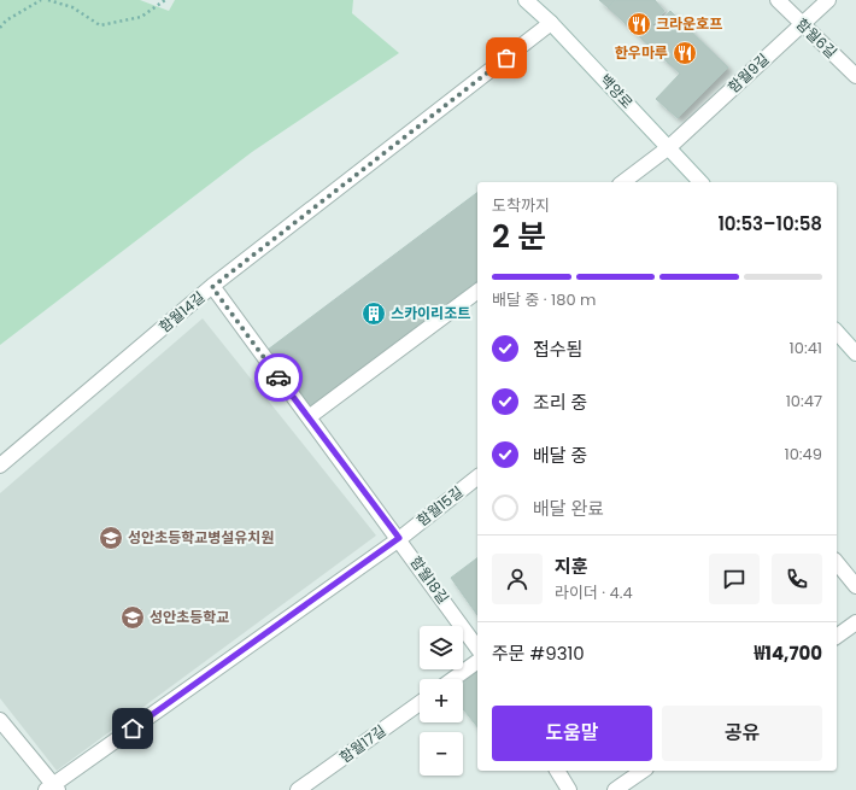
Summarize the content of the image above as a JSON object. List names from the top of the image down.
{
  "streets": {
    "street": [
      "함월6길",
      "함월9길",
      "백양로",
      "함월14길",
      "함월15길",
      "함월18길",
      "함월17길"
    ]
  },
  "crossings": [
    ["함월6길", "함월9길"],
    ["함월9길", "백양로"],
    ["백양로", "함월14길"],
    ["함월14길", "함월18길"],
    ["함월15길", "함월18길"]
  ],
  "places": {
    "restaurant": ["크라운호프", "한우마루"],
    "building": ["스카이리조트"],
    "school or university": ["성안초등학교병설유치원", "성안초등학교"]
  },
  "page": {
    "heading": ["2 분", "도착까지", "10:53–10:58"],
    "panel": [
      "지훈",
      "라이더 · 4.4",
      "주문 #9310",
      "₩14,700"
    ],
    "bar": "배달 중 · 180 m",
    "list": [
      ["접수됨", "10:41"],
      ["조리 중", "10:47"],
      ["배달 중", "10:49"],
      "배달 완료"
    ],
    "map_buttons": ["+", "−"],
    "buttons": ["도움말", "공유"]
  }
}
